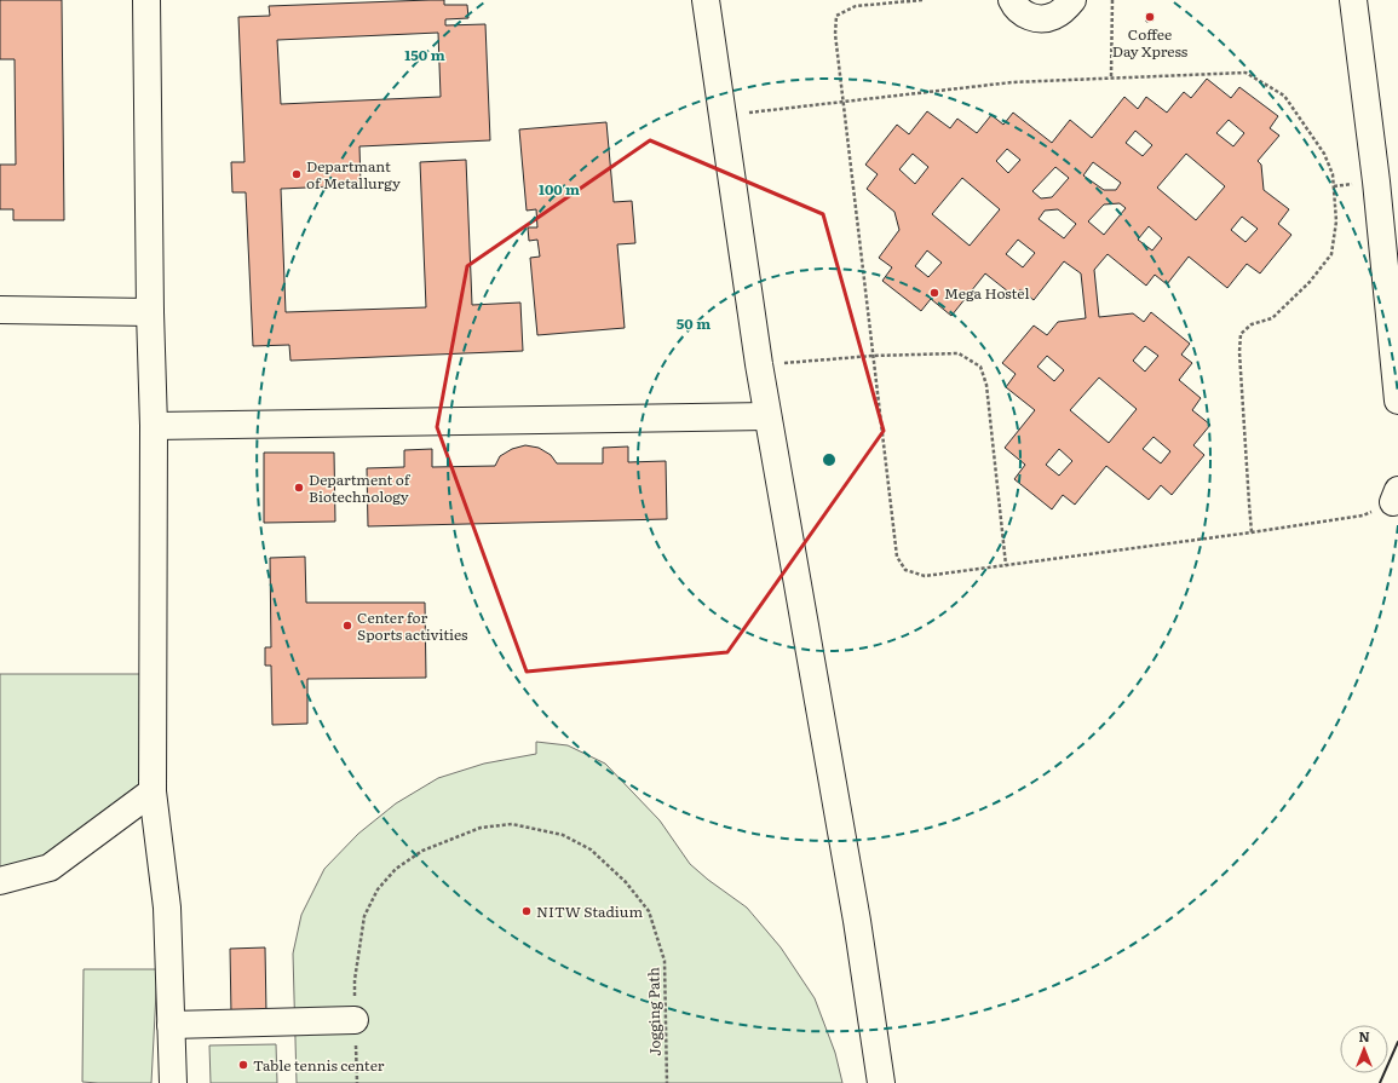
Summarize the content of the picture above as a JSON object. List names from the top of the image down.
{
  "streets": {
    "path": ["Jogging Path"]
  },
  "places": [
    "Coffee Day Xpress",
    "Departmant of Metallurgy",
    "Mega Hostel",
    "Department of Biotechnology",
    "Center for Sports activities",
    "NITW Stadium",
    "Table tennis center"
  ],
  "north": "top",
  "rings": ["150 m", "100 m", "50 m"]
}
